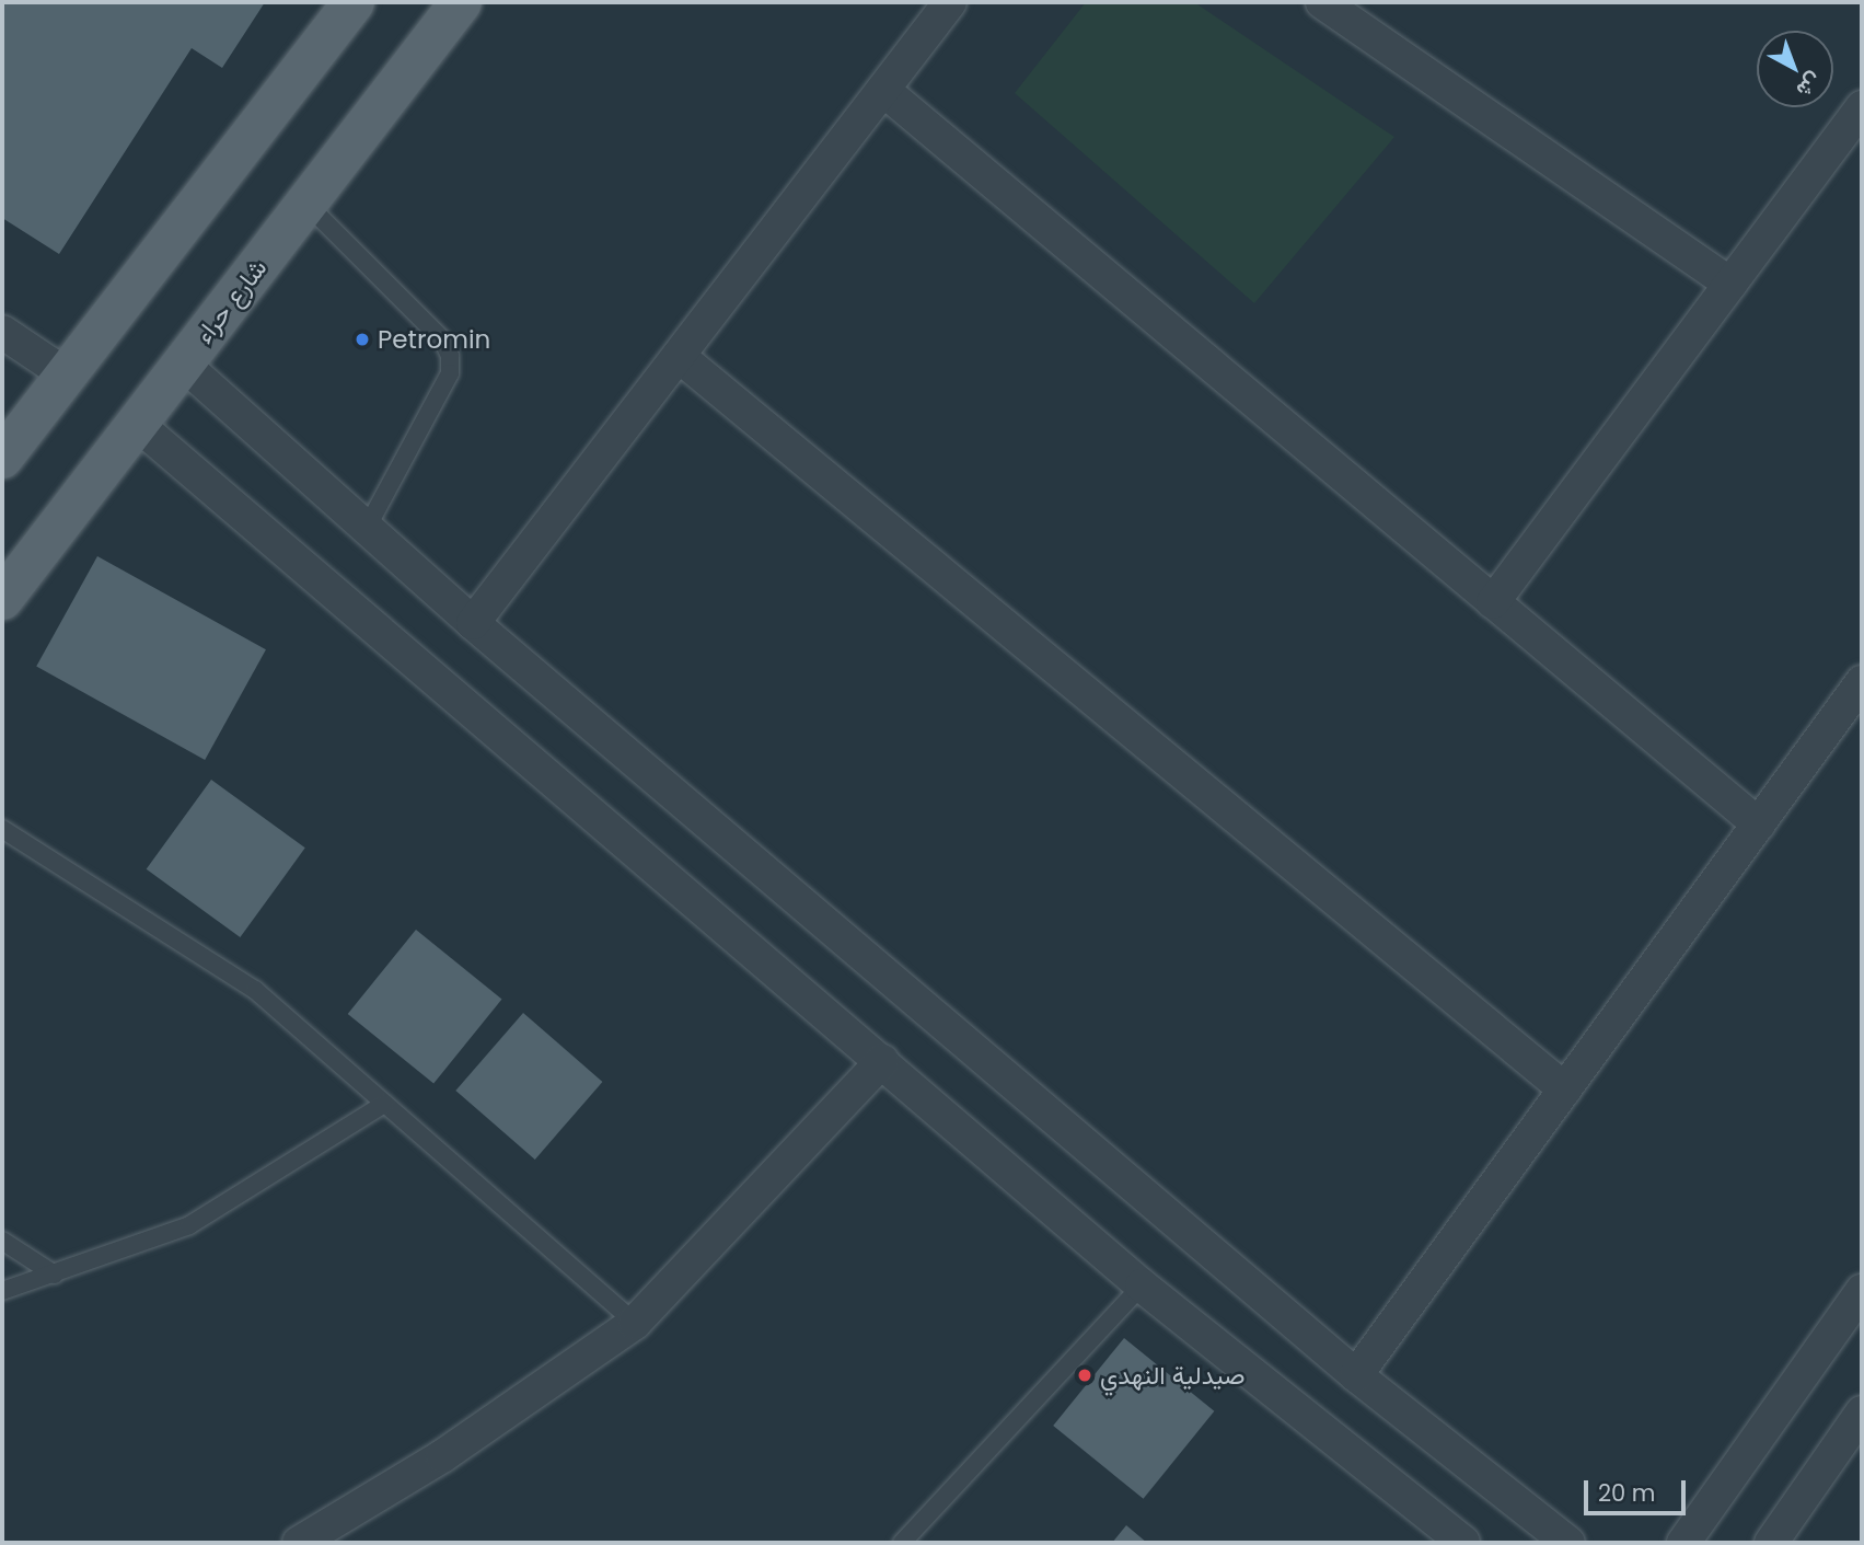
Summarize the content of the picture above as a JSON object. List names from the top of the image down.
{
  "streets": {
    "main road": ["شارع حراء"]
  },
  "places": ["Petromin", "صيدلية النهدي"],
  "scale_bar": "20 m",
  "north": "bottom right"
}
